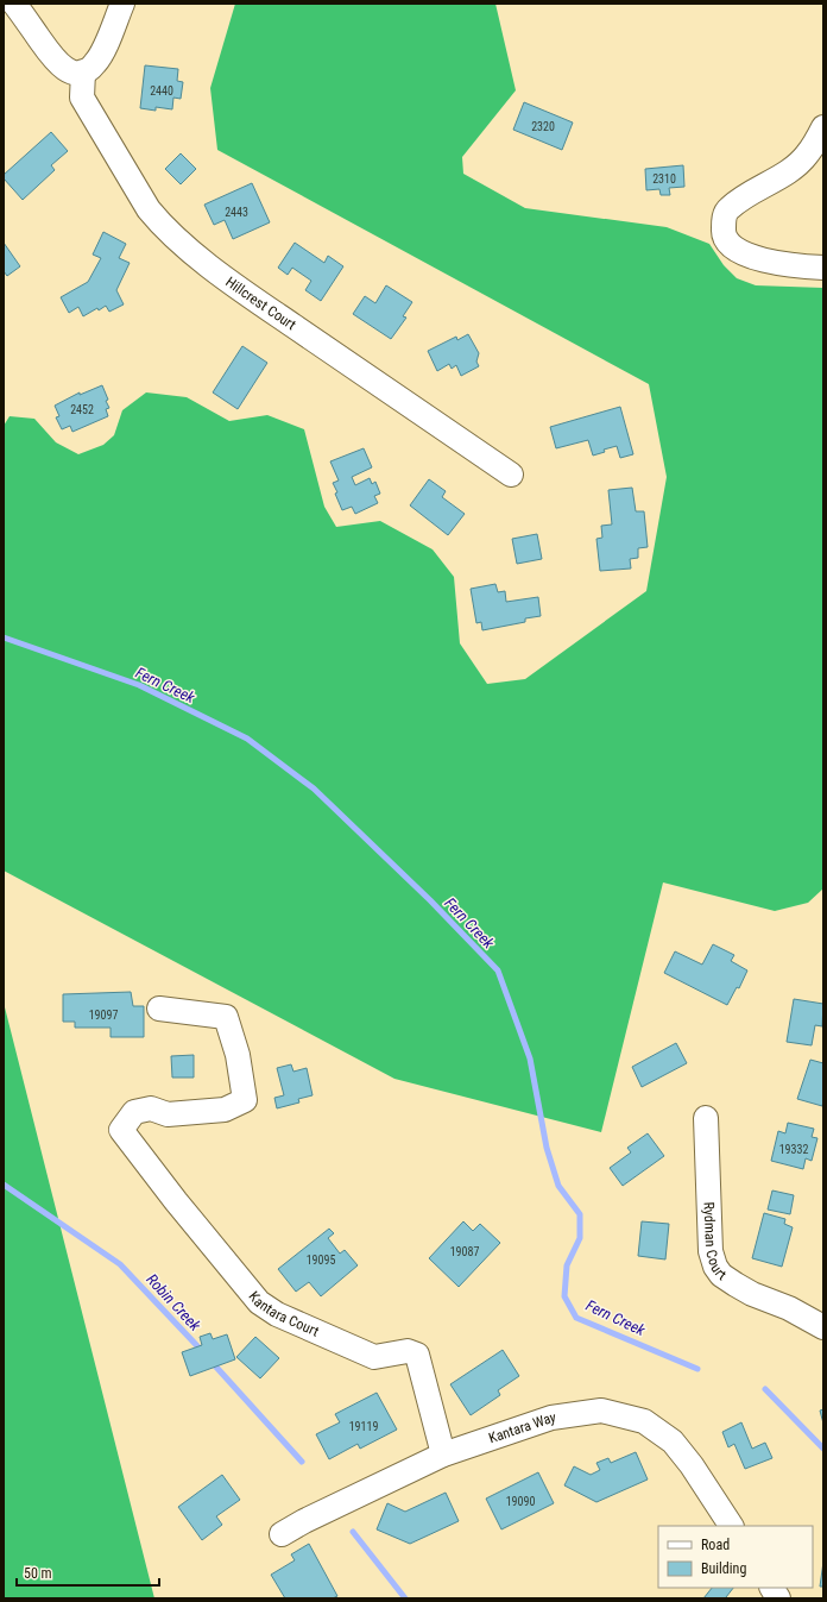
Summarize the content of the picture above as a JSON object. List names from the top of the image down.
{
  "streets": {
    "street": [
      "Hillcrest Court",
      "Rydman Court",
      "Kantara Court",
      "Kantara Way"
    ]
  },
  "crossings": [
    ["Kantara Court", "Kantara Way"]
  ],
  "water": ["Fern Creek", "Robin Creek"],
  "house_numbers": [
    "2440",
    "2320",
    "2310",
    "2443",
    "2452",
    "19097",
    "19332",
    "19087",
    "19095",
    "19119",
    "19090"
  ],
  "legend": ["Road", "Building"],
  "scale_bar": "50 m"
}
